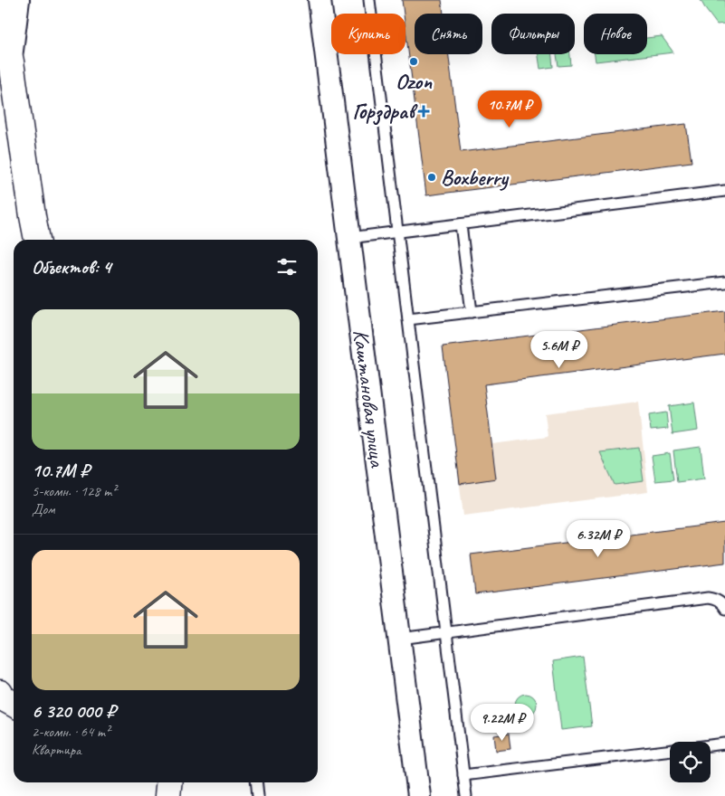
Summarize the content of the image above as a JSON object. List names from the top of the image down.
{
  "streets": {
    "street": ["Каштановая улица"]
  },
  "places": {
    "other": ["Ozon", "Boxberry"],
    "health": ["Горздрав"]
  },
  "page": {
    "chip": [
      "Купить",
      "Снять",
      "Фильтры",
      "Новое"
    ],
    "price": [
      "10.7M ₽",
      "5.6M ₽",
      "6.32M ₽",
      "9.22M ₽"
    ],
    "heading": "Объектов: 4",
    "list": [
      {
        "name": "10.7M ₽",
        "note": "5-комн. · 128 m² · Дом"
      },
      {
        "name": "6 320 000 ₽",
        "note": "2-комн. · 64 m² · Квартира"
      }
    ]
  }
}
